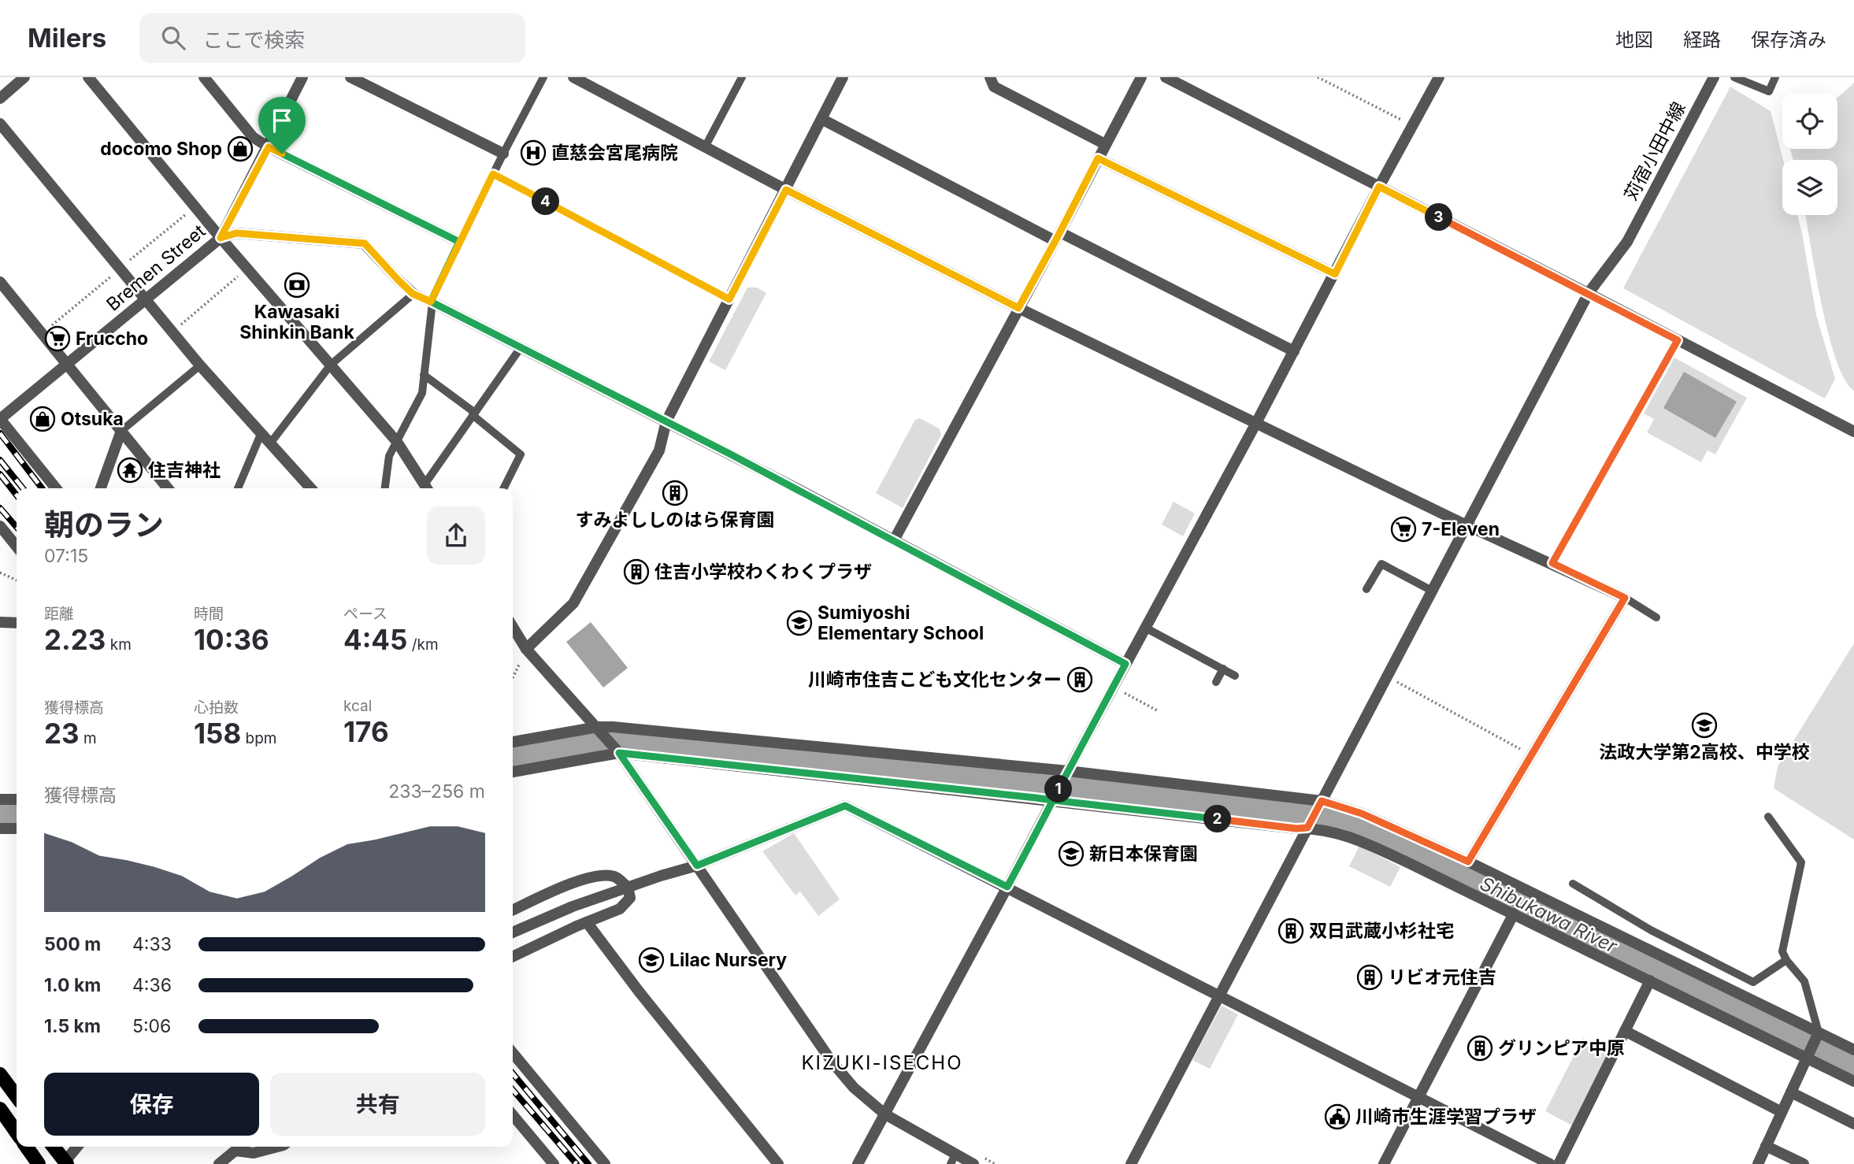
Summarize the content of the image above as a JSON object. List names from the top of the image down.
{
  "streets": {
    "street": ["苅宿小田中線", "Bremen Street"]
  },
  "districts": ["KIZUKI-ISECHO"],
  "water": ["Shibukawa River"],
  "places": {
    "shop": ["docomo Shop", "Otsuka"],
    "hospital": ["直慈会宮尾病院"],
    "bank": ["Kawasaki Shinkin Bank"],
    "supermarket": ["Fruccho", "7-Eleven"],
    "temple": ["住吉神社"],
    "building": [
      "すみよししのはら保育園",
      "住吉小学校わくわくプラザ",
      "川崎市住吉こども文化センター",
      "双日武蔵小杉社宅",
      "リビオ元住吉",
      "グリンピア中原"
    ],
    "school or university": [
      "Sumiyoshi Elementary School",
      "法政大学第2高校、中学校",
      "新日本保育園",
      "Lilac Nursery"
    ],
    "public building": ["川崎市生涯学習プラザ"]
  },
  "page": {
    "header": "Milers",
    "search": "ここで検索",
    "nav": ["地図", "経路", "保存済み"],
    "pins": [
      "4",
      "3",
      "1",
      "2"
    ],
    "heading": ["朝のラン", "07:15"],
    "stats": [
      ["距離", "2.23 km"],
      ["時間", "10:36"],
      ["ペース", "4:45 /km"],
      ["獲得標高", "23 m"],
      ["心拍数", "158 bpm"],
      ["kcal", "176"]
    ],
    "chart": ["獲得標高", "233–256 m"],
    "list": [
      {
        "name": "500 m",
        "note": "4:33"
      },
      {
        "name": "1.0 km",
        "note": "4:36"
      },
      {
        "name": "1.5 km",
        "note": "5:06"
      }
    ],
    "buttons": ["保存", "共有"]
  }
}
